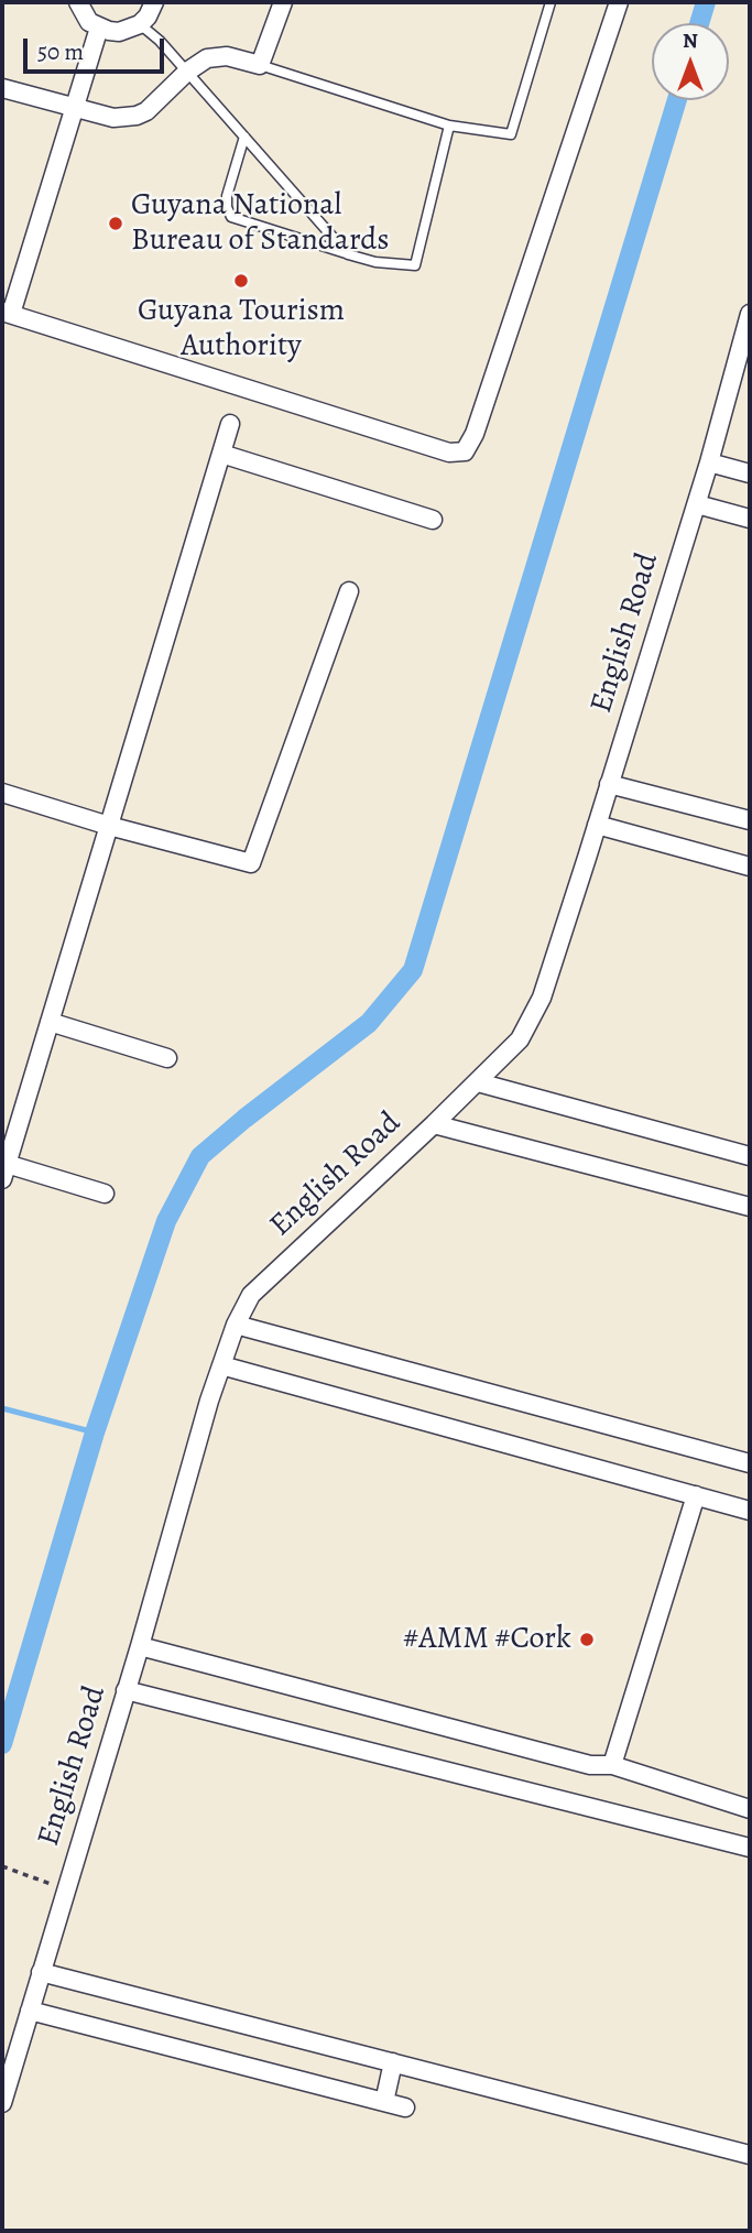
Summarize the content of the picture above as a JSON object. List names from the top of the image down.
{
  "streets": {
    "street": ["English Road"]
  },
  "places": ["Guyana National Bureau of Standards", "Guyana Tourism Authority", "#AMM #Cork"],
  "scale_bar": "50 m",
  "north": "top"
}
